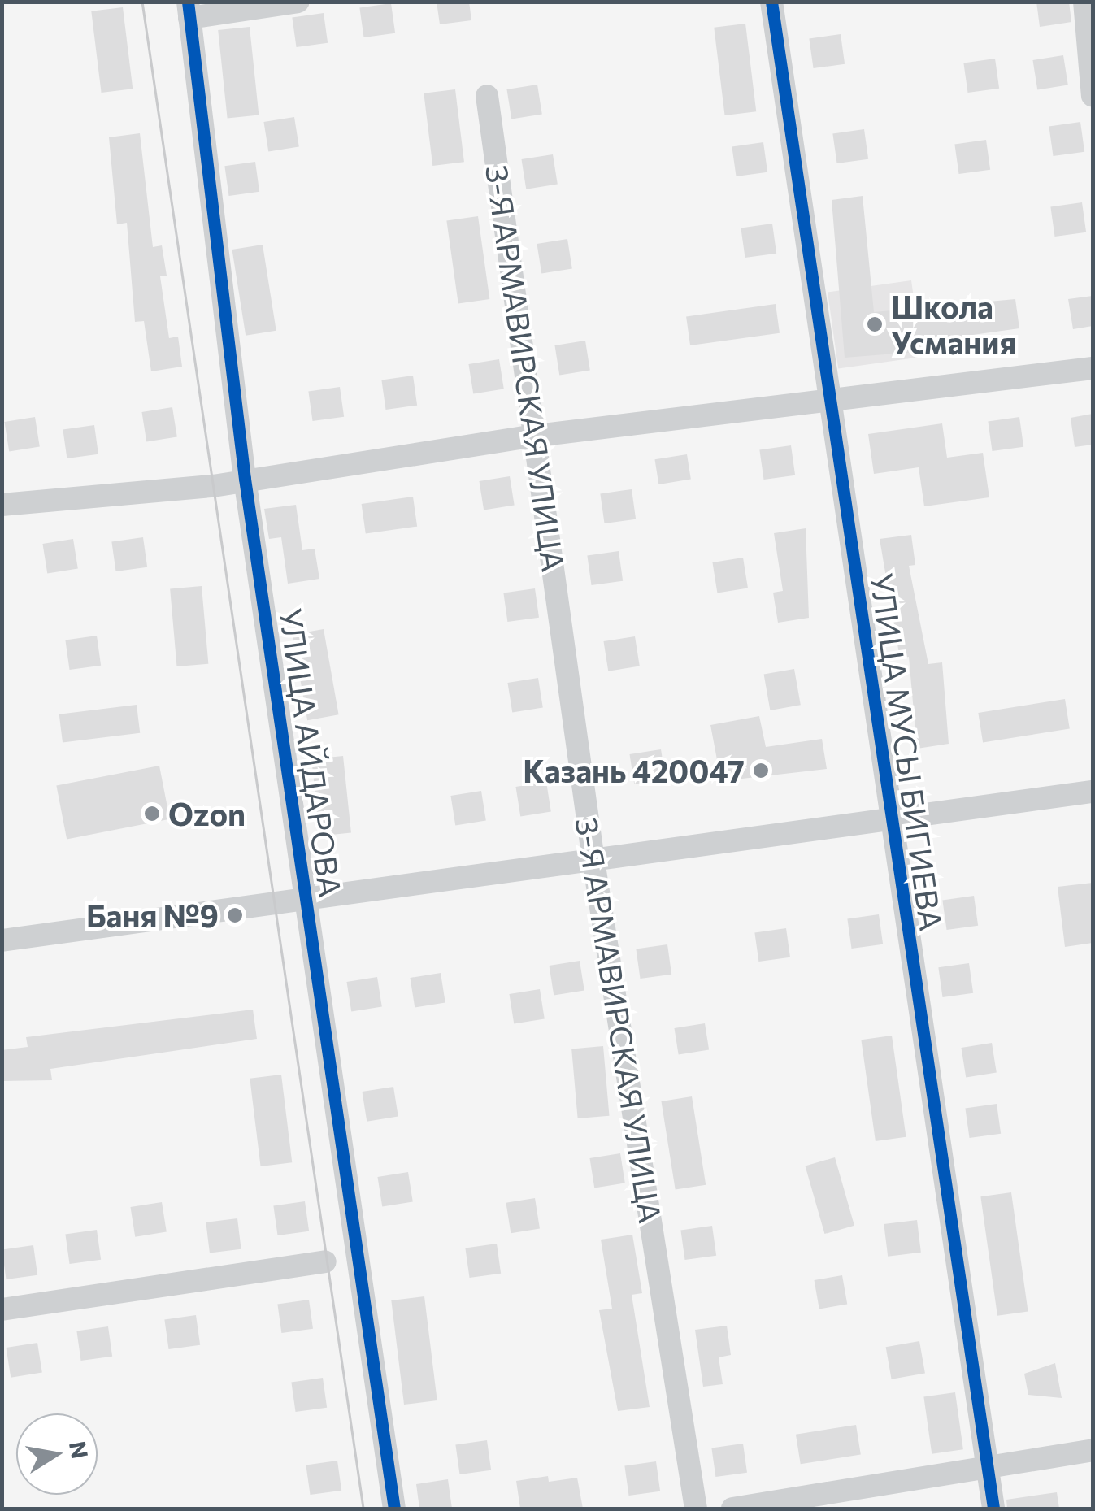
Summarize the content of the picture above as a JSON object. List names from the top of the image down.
{
  "streets": {
    "street": ["3-Я АРМАВИРСКАЯ УЛИЦА", "УЛИЦА МУСЫ БИГИЕВА", "УЛИЦА АЙДАРОВА"]
  },
  "places": [
    "Школа Усмания",
    "Казань 420047",
    "Ozon",
    "Баня №9"
  ],
  "north": "right"
}
